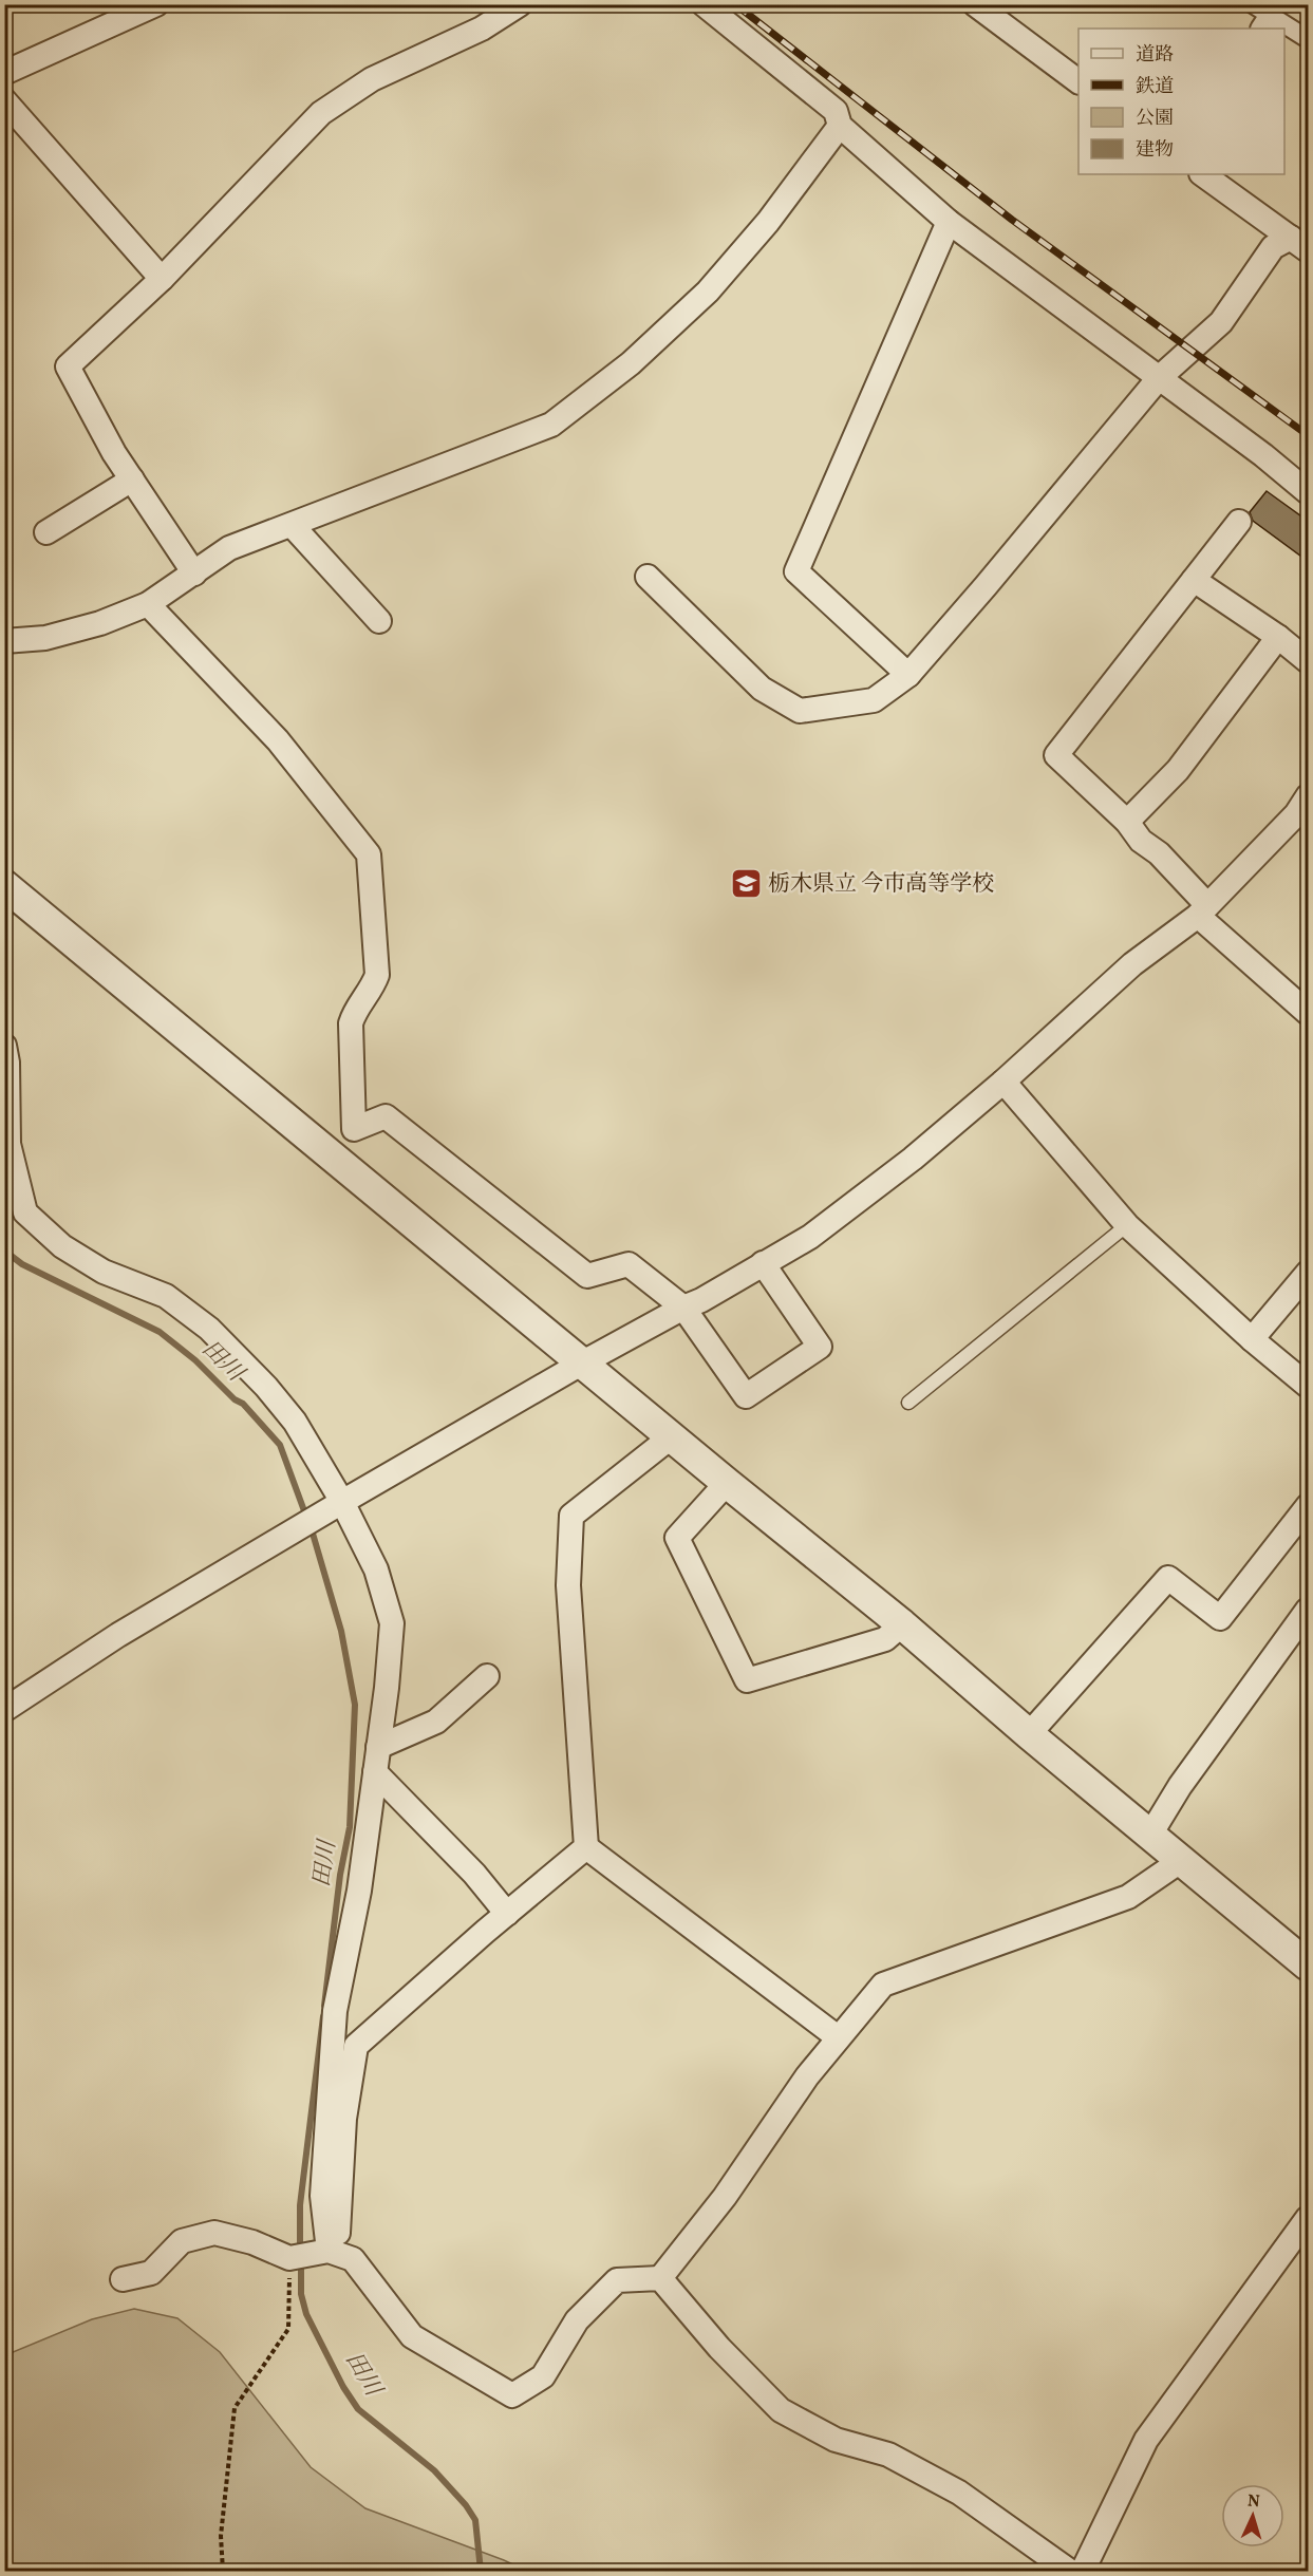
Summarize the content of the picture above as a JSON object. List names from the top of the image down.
{
  "water": ["田川"],
  "places": {
    "school or university": ["栃木県立 今市高等学校"]
  },
  "legend": [
    "道路",
    "鉄道",
    "公園",
    "建物"
  ],
  "north": "top"
}
